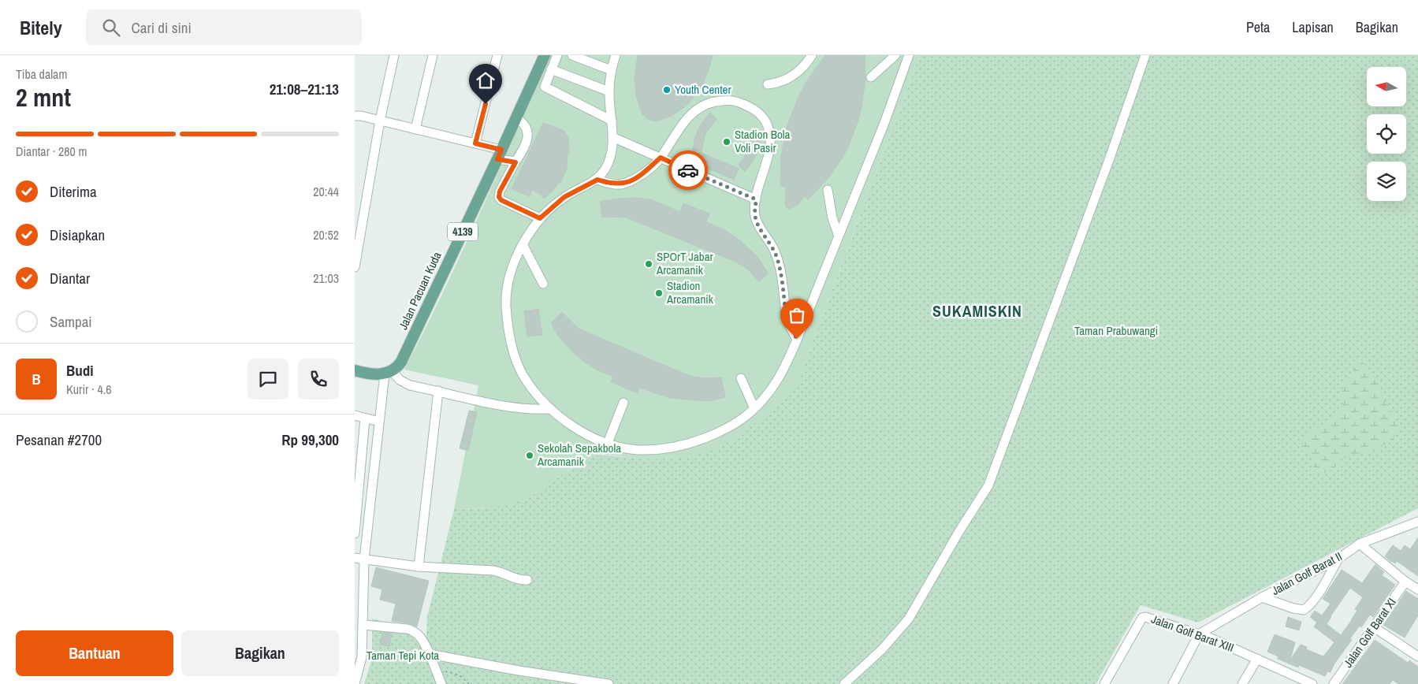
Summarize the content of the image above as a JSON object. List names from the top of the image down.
{
  "streets": {
    "main road": ["4139", "Jalan Pacuan Kuda"],
    "street": ["Jalan Golf Barat II", "Jalan Golf Barat XI", "Jalan Golf Barat XIII"]
  },
  "crossings": [
    ["Jalan Golf Barat II", "Jalan Golf Barat XIII"]
  ],
  "districts": ["SUKAMISKIN"],
  "parks": ["Taman Prabuwangi", "Taman Tepi Kota"],
  "places": [
    "Youth Center",
    "Stadion Bola Voli Pasir",
    "SPOrT Jabar Arcamanik",
    "Stadion Arcamanik",
    "Sekolah Sepakbola Arcamanik"
  ],
  "north": "left",
  "page": {
    "header": "Bitely",
    "search": "Cari di sini",
    "nav": ["Peta", "Lapisan", "Bagikan"],
    "heading": ["2 mnt", "Tiba dalam", "21:08–21:13"],
    "panel": [
      "Budi",
      "Kurir · 4.6",
      "Pesanan #2700",
      "Rp 99,300"
    ],
    "bar": "Diantar · 280 m",
    "list": [
      ["Diterima", "20:44"],
      ["Disiapkan", "20:52"],
      ["Diantar", "21:03"],
      "Sampai"
    ],
    "round": "B",
    "buttons": ["Bantuan", "Bagikan"]
  }
}
